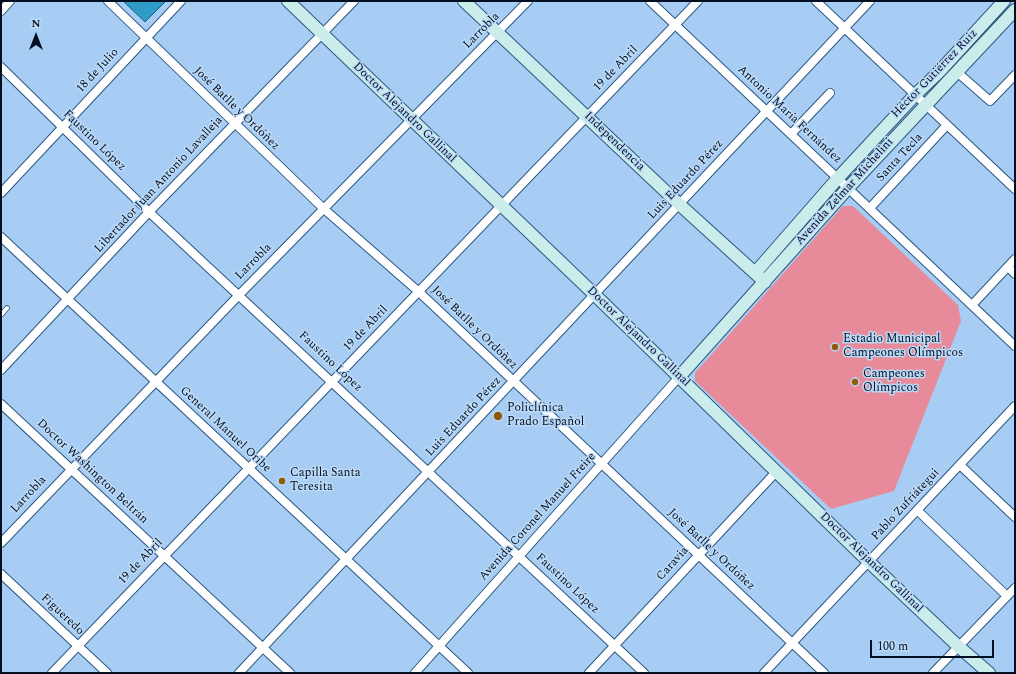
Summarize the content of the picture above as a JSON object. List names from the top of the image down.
{
  "streets": {
    "street": [
      "Larrobla",
      "19 de Abril",
      "18 de Julio",
      "Héctor Gutiérrez Ruiz",
      "José Batlle y Ordóñez",
      "Doctor Alejandro Gallinal",
      "Antonio María Fernández",
      "Faustino López",
      "Independencia",
      "Santa Tecla",
      "Luis Eduardo Pérez",
      "Libertador Juan Antonio Lavalleja",
      "Avenida Zelmar Michelini",
      "General Manuel Oribe",
      "Doctor Washington Beltrán",
      "Pablo Zufriátegui",
      "Avenida Coronel Manuel Freire",
      "Caravia",
      "Figueredo"
    ]
  },
  "crossings": [
    ["Larrobla", "José Batlle y Ordóñez"],
    ["Larrobla", "Doctor Alejandro Gallinal"],
    ["Larrobla", "Faustino López"],
    ["Larrobla", "Independencia"],
    ["Larrobla", "General Manuel Oribe"],
    ["Larrobla", "Doctor Washington Beltrán"],
    ["19 de Abril", "José Batlle y Ordóñez"],
    ["19 de Abril", "Doctor Alejandro Gallinal"],
    ["19 de Abril", "Antonio María Fernández"],
    ["19 de Abril", "Faustino López"],
    ["19 de Abril", "Independencia"],
    ["19 de Abril", "General Manuel Oribe"],
    ["19 de Abril", "Doctor Washington Beltrán"],
    ["19 de Abril", "Figueredo"],
    ["18 de Julio", "José Batlle y Ordóñez"],
    ["18 de Julio", "Faustino López"],
    ["Héctor Gutiérrez Ruiz", "Antonio María Fernández"],
    ["Héctor Gutiérrez Ruiz", "Independencia"],
    ["José Batlle y Ordóñez", "Luis Eduardo Pérez"],
    ["José Batlle y Ordóñez", "Libertador Juan Antonio Lavalleja"],
    ["José Batlle y Ordóñez", "Pablo Zufriátegui"],
    ["José Batlle y Ordóñez", "Avenida Coronel Manuel Freire"],
    ["José Batlle y Ordóñez", "Caravia"],
    ["Doctor Alejandro Gallinal", "Luis Eduardo Pérez"],
    ["Doctor Alejandro Gallinal", "Libertador Juan Antonio Lavalleja"],
    ["Doctor Alejandro Gallinal", "Avenida Zelmar Michelini"],
    ["Doctor Alejandro Gallinal", "Pablo Zufriátegui"],
    ["Doctor Alejandro Gallinal", "Avenida Coronel Manuel Freire"],
    ["Doctor Alejandro Gallinal", "Caravia"],
    ["Antonio María Fernández", "Santa Tecla"],
    ["Antonio María Fernández", "Luis Eduardo Pérez"],
    ["Antonio María Fernández", "Avenida Zelmar Michelini"],
    ["Faustino López", "Luis Eduardo Pérez"],
    ["Faustino López", "Libertador Juan Antonio Lavalleja"],
    ["Faustino López", "Avenida Coronel Manuel Freire"],
    ["Faustino López", "Caravia"],
    ["Independencia", "Luis Eduardo Pérez"],
    ["Independencia", "Avenida Zelmar Michelini"],
    ["Luis Eduardo Pérez", "General Manuel Oribe"],
    ["Luis Eduardo Pérez", "Doctor Washington Beltrán"],
    ["Libertador Juan Antonio Lavalleja", "General Manuel Oribe"],
    ["Avenida Zelmar Michelini", "Avenida Coronel Manuel Freire"],
    ["General Manuel Oribe", "Avenida Coronel Manuel Freire"]
  ],
  "places": [
    "Estadio Municipal Campeones Olímpicos",
    "Campeones Olímpicos",
    "Policlínica Prado Español",
    "Capilla Santa Teresita"
  ],
  "scale_bar": "100 m",
  "north": "top"
}
